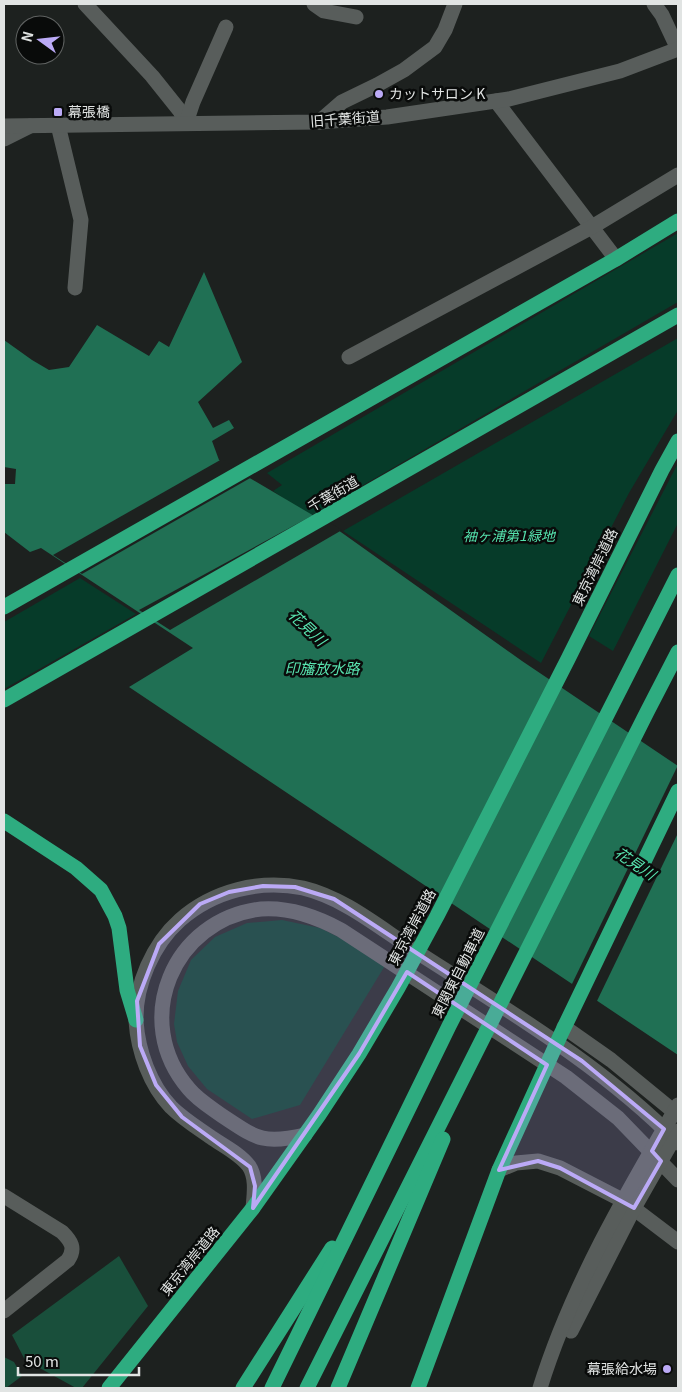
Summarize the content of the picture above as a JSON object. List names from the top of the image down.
{
  "streets": {
    "highway": ["千葉街道", "東京湾岸道路", "東関東自動車道"],
    "street": ["旧千葉街道"]
  },
  "water": ["花見川", "印旛放水路"],
  "parks": ["袖ヶ浦第1緑地"],
  "places": {
    "other": ["カットサロン K", "幕張給水場"],
    "transit": ["幕張橋"]
  },
  "scale_bar": "50 m",
  "north": "left"
}
